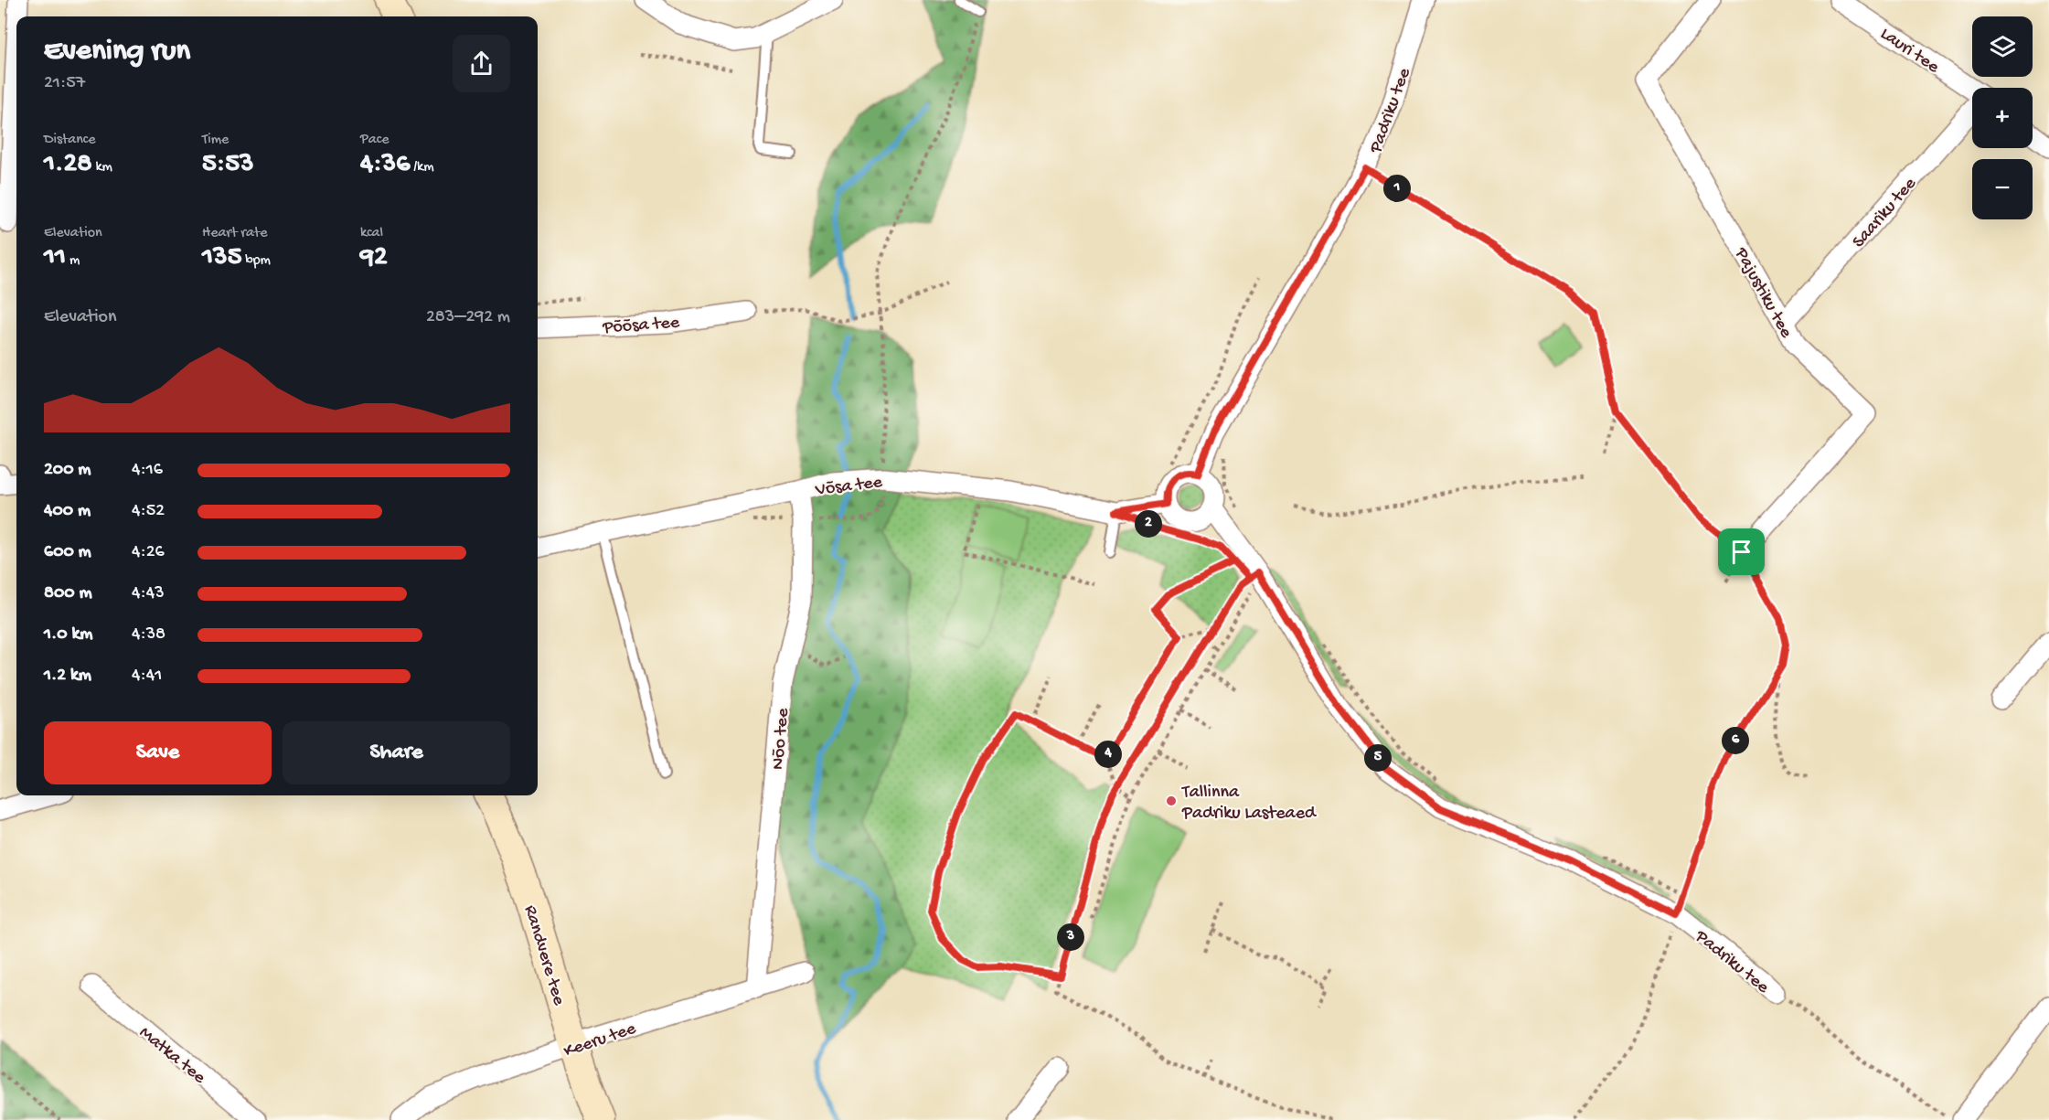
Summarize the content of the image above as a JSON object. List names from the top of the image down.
{
  "streets": {
    "main road": ["Randvere tee"],
    "street": [
      "Lauri tee",
      "Padriku tee",
      "Saariku tee",
      "Pajustiku tee",
      "Põõsa tee",
      "Võsa tee",
      "Nõo tee",
      "Keeru tee",
      "Matka tee"
    ]
  },
  "crossings": [
    ["Padriku tee", "Võsa tee"],
    ["Saariku tee", "Pajustiku tee"],
    ["Võsa tee", "Nõo tee"],
    ["Nõo tee", "Keeru tee"],
    ["Randvere tee", "Keeru tee"]
  ],
  "places": ["Tallinna Padriku Lasteaed"],
  "page": {
    "map_buttons": ["+", "−"],
    "heading": ["Evening run", "21:57"],
    "stats": [
      ["Distance", "1.28 km"],
      ["Time", "5:53"],
      ["Pace", "4:36 /km"],
      ["Elevation", "11 m"],
      ["Heart rate", "135 bpm"],
      ["kcal", "92"]
    ],
    "pins": [
      "1",
      "2",
      "6",
      "4",
      "5",
      "3"
    ],
    "chart": ["Elevation", "283–292 m"],
    "list": [
      {
        "name": "200 m",
        "note": "4:16"
      },
      {
        "name": "400 m",
        "note": "4:52"
      },
      {
        "name": "600 m",
        "note": "4:26"
      },
      {
        "name": "800 m",
        "note": "4:43"
      },
      {
        "name": "1.0 km",
        "note": "4:38"
      },
      {
        "name": "1.2 km",
        "note": "4:41"
      }
    ],
    "buttons": ["Save", "Share"]
  }
}
